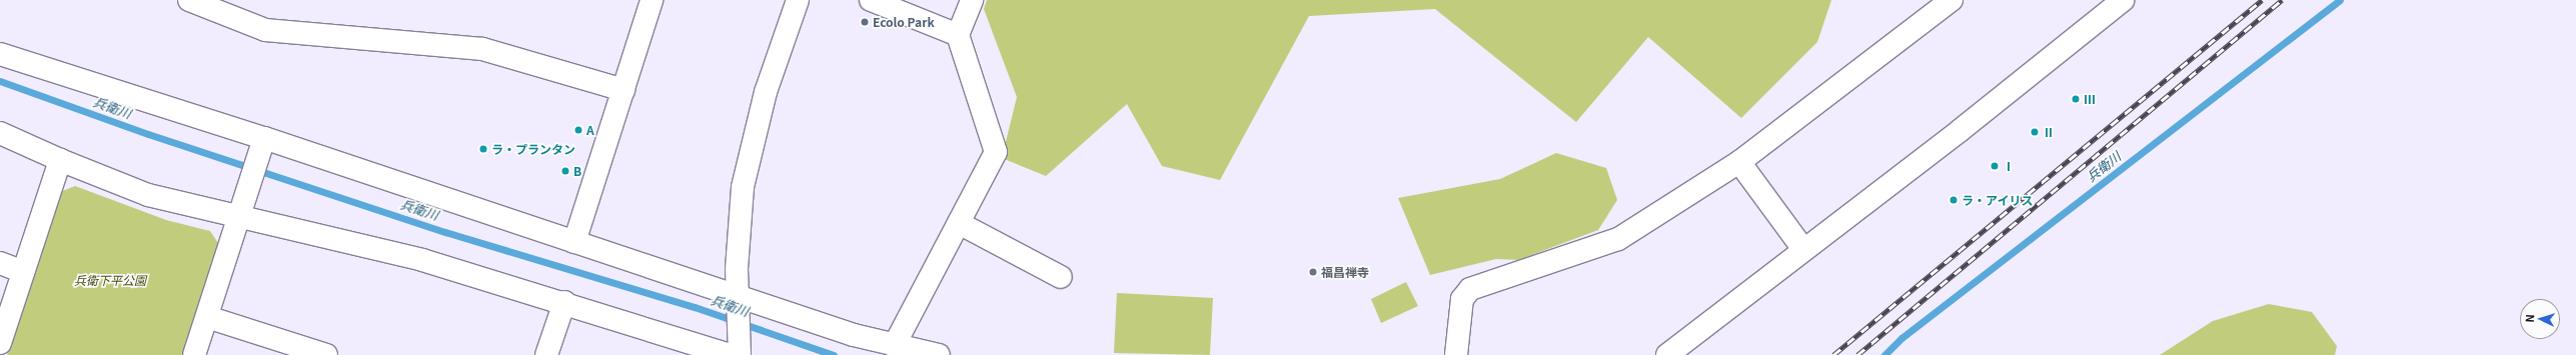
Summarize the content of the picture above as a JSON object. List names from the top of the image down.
{
  "water": ["兵衛川"],
  "parks": ["兵衛下平公園"],
  "places": [
    "Ecolo Park",
    "Ⅲ",
    "A",
    "Ⅱ",
    "ラ・プランタン",
    "Ⅰ",
    "B",
    "ラ・アイリス",
    "福昌禅寺"
  ],
  "north": "left"
}
